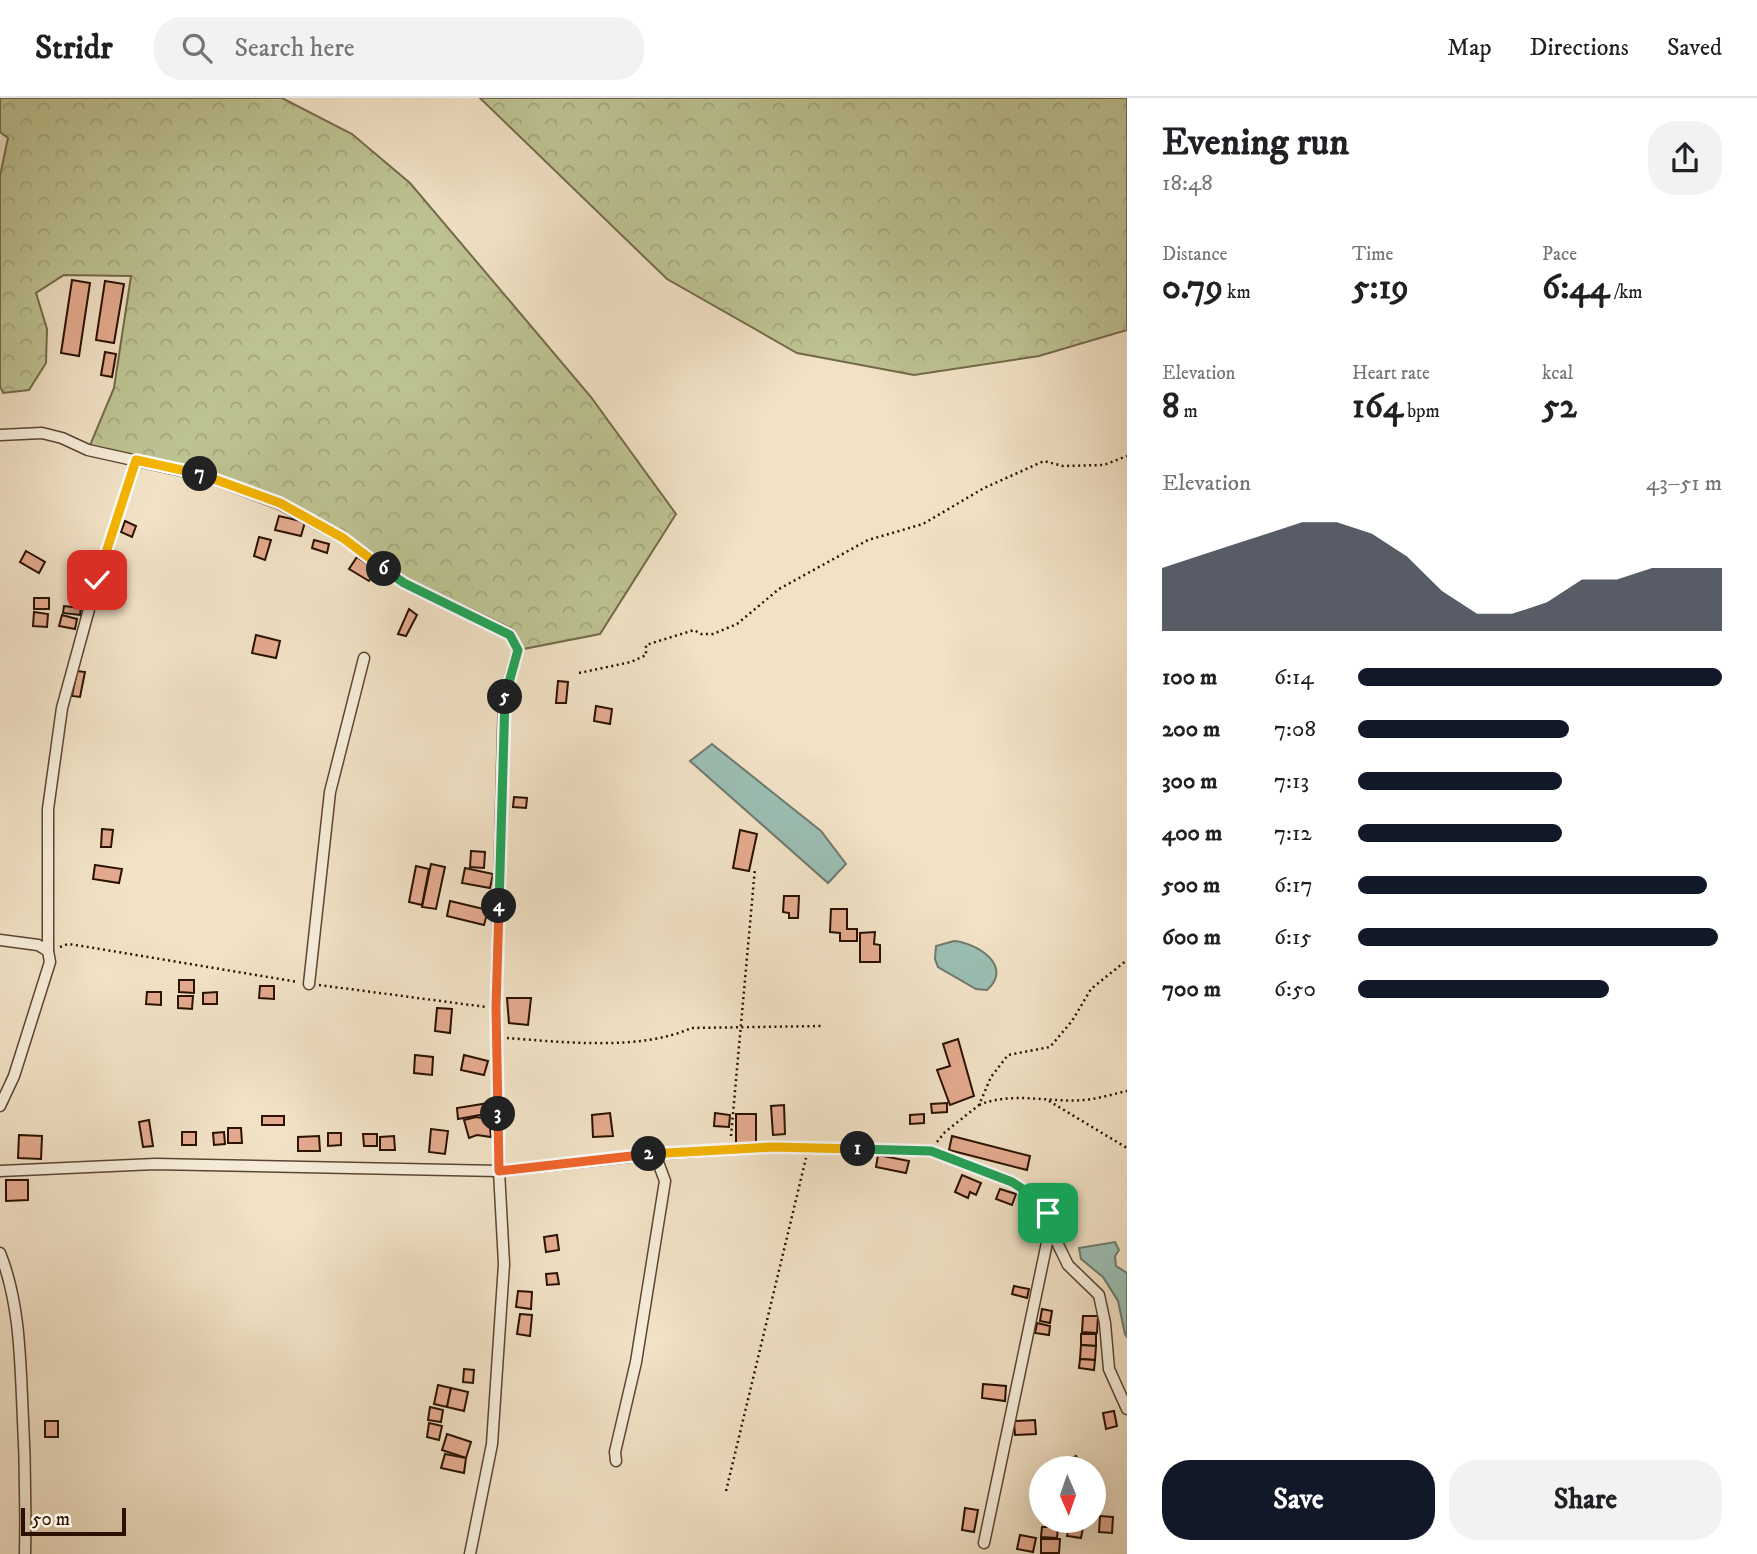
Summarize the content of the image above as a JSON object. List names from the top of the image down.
{
  "scale_bar": "50 m",
  "north": "bottom",
  "page": {
    "header": "Stridr",
    "search": "Search here",
    "nav": ["Map", "Directions", "Saved"],
    "heading": ["Evening run", "18:48"],
    "stats": [
      ["Distance", "0.79 km"],
      ["Time", "5:19"],
      ["Pace", "6:44 /km"],
      ["Elevation", "8 m"],
      ["Heart rate", "164 bpm"],
      ["kcal", "52"]
    ],
    "chart": ["Elevation", "43–51 m"],
    "pins": [
      "7",
      "6",
      "5",
      "4",
      "3",
      "1",
      "2"
    ],
    "list": [
      {
        "name": "100 m",
        "note": "6:14"
      },
      {
        "name": "200 m",
        "note": "7:08"
      },
      {
        "name": "300 m",
        "note": "7:13"
      },
      {
        "name": "400 m",
        "note": "7:12"
      },
      {
        "name": "500 m",
        "note": "6:17"
      },
      {
        "name": "600 m",
        "note": "6:15"
      },
      {
        "name": "700 m",
        "note": "6:50"
      }
    ],
    "buttons": ["Save", "Share"],
    "scale": "50 m"
  }
}
